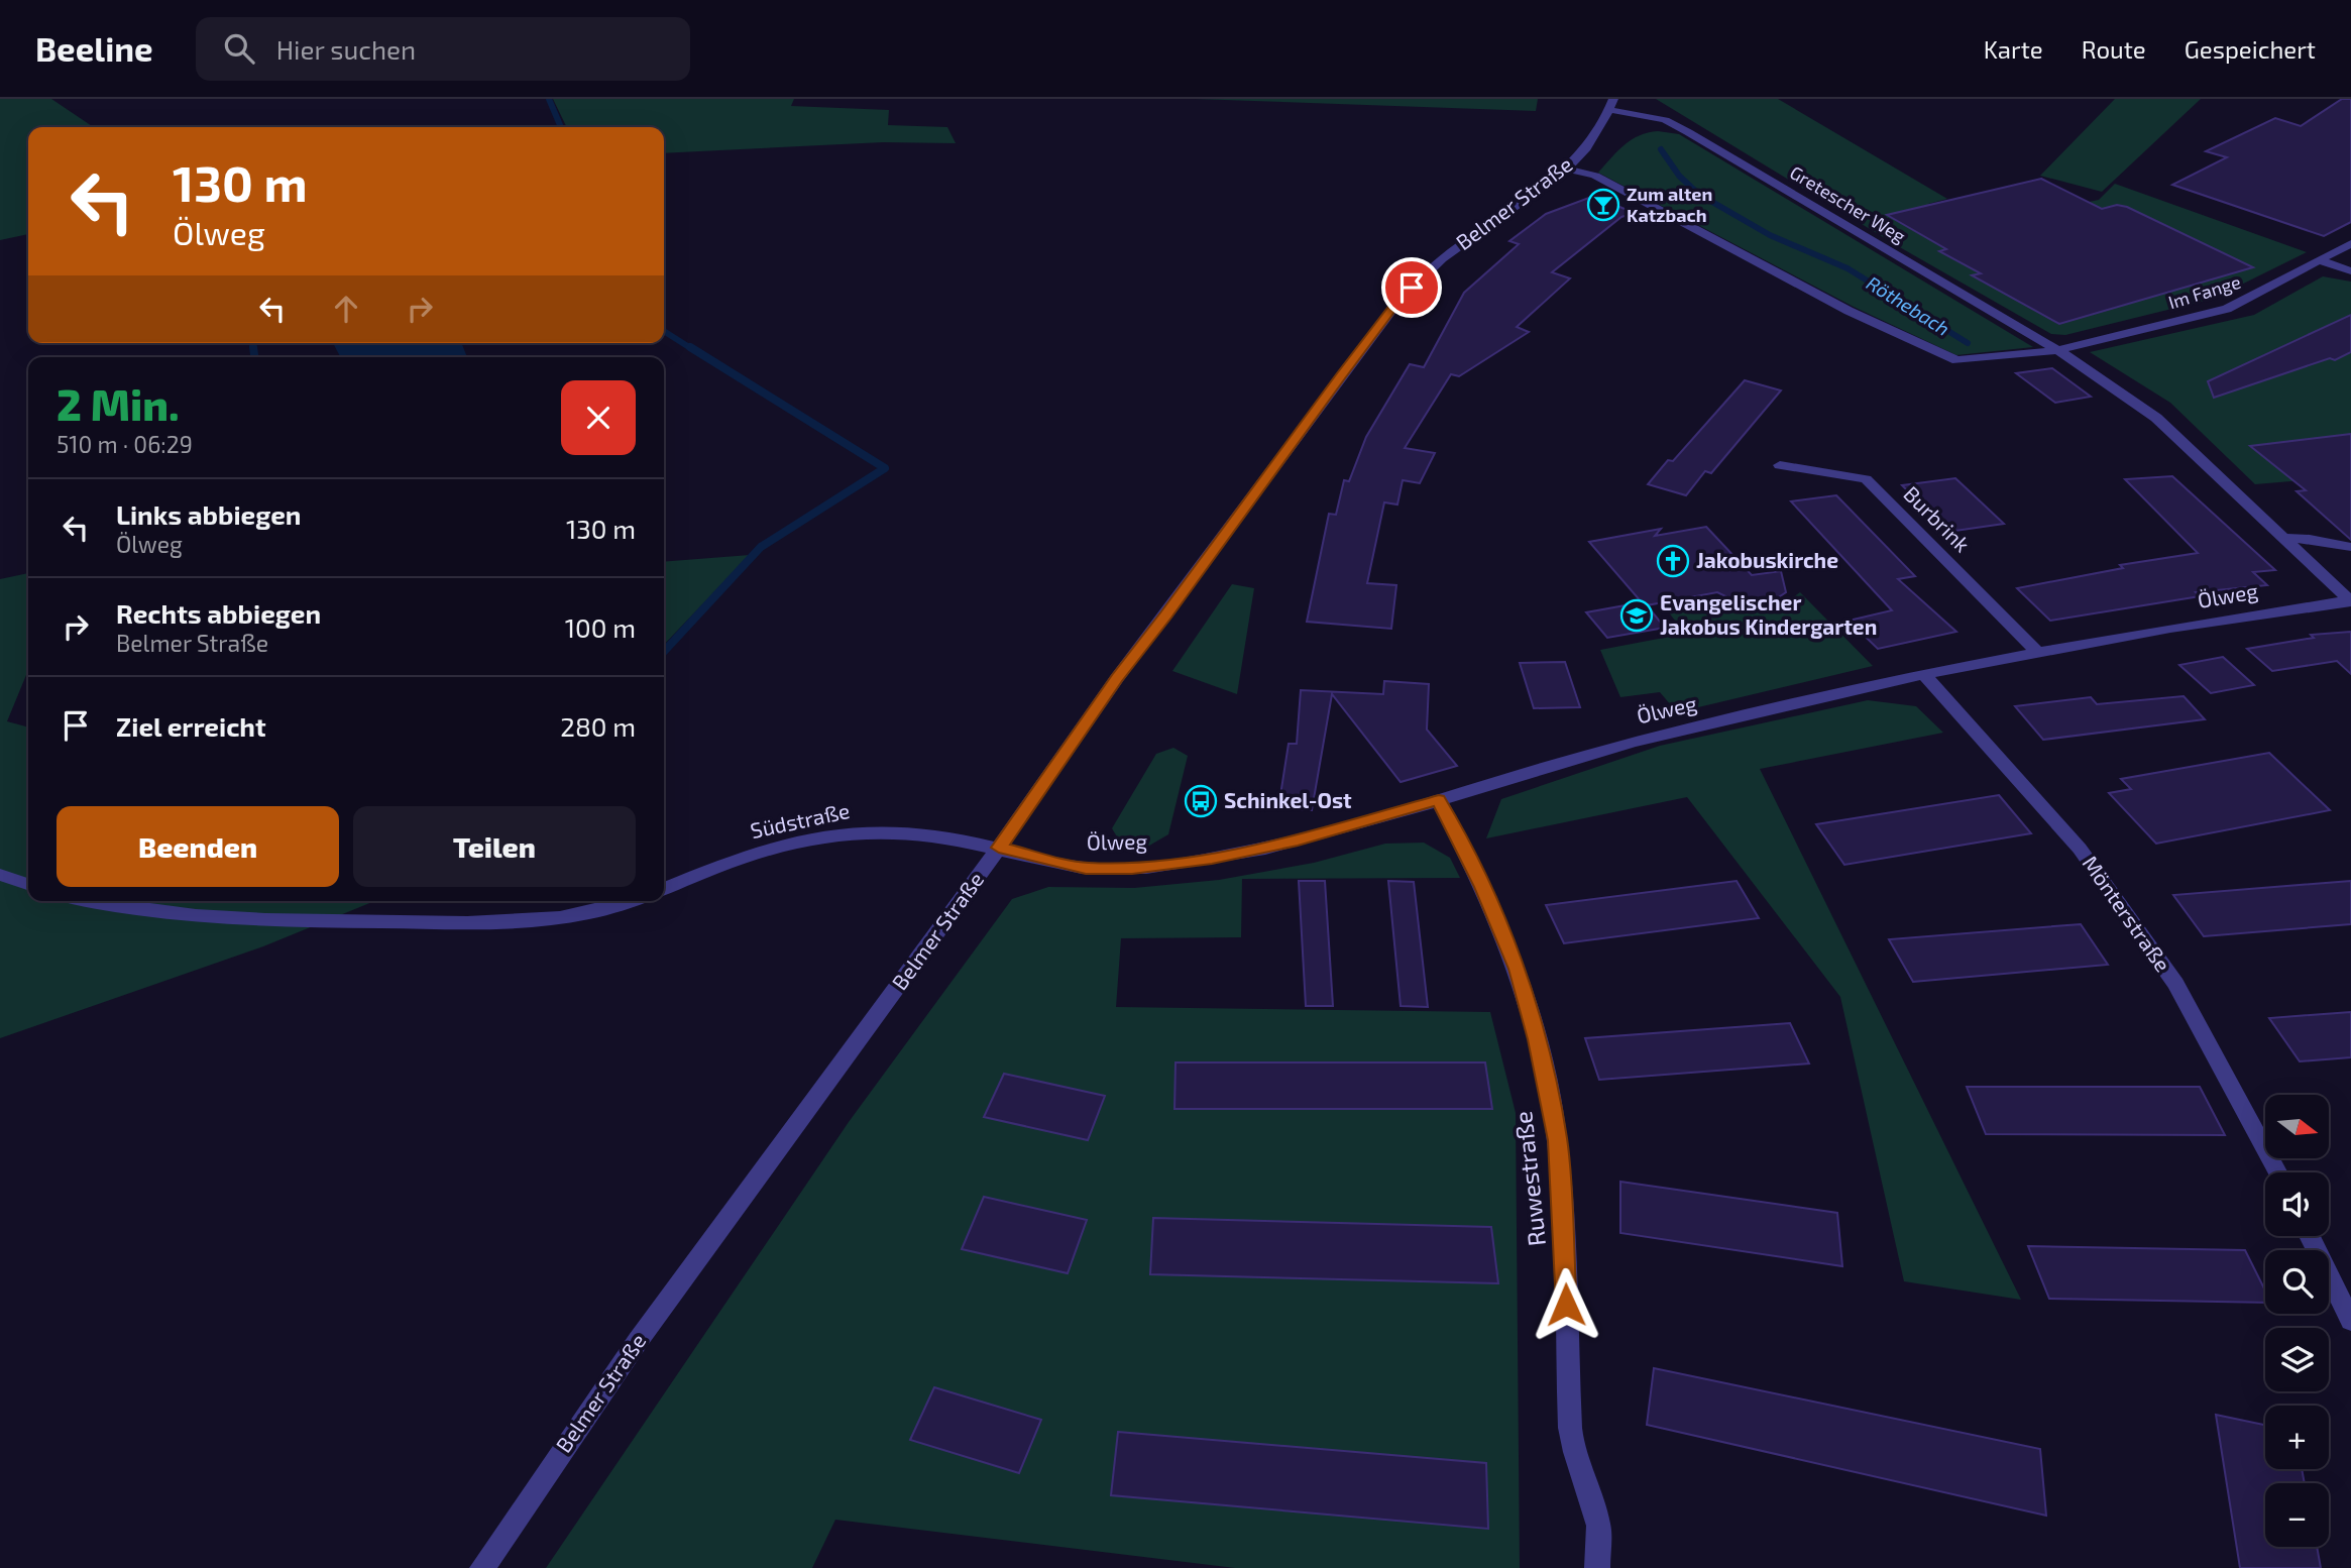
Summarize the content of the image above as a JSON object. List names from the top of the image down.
{
  "streets": {
    "street": [
      "Belmer Straße",
      "Gretescher Weg",
      "Im Fange",
      "Burbrink",
      "Ölweg",
      "Südstraße",
      "Mönterstraße",
      "Ruwestraße"
    ]
  },
  "crossings": [
    ["Belmer Straße", "Gretescher Weg"],
    ["Belmer Straße", "Ölweg"],
    ["Belmer Straße", "Südstraße"],
    ["Gretescher Weg", "Im Fange"],
    ["Gretescher Weg", "Ölweg"],
    ["Burbrink", "Ölweg"],
    ["Ölweg", "Südstraße"],
    ["Ölweg", "Mönterstraße"],
    ["Ölweg", "Ruwestraße"]
  ],
  "water": ["Röthebach"],
  "places": {
    "bar": ["Zum alten Katzbach"],
    "church": ["Jakobuskirche"],
    "school or university": ["Evangelischer Jakobus Kindergarten"],
    "bus stop": ["Schinkel-Ost"]
  },
  "north": "right",
  "page": {
    "header": "Beeline",
    "search": "Hier suchen",
    "nav": ["Karte", "Route", "Gespeichert"],
    "turn": ["130 m", "Ölweg"],
    "heading": ["2 Min.", "510 m · 06:29"],
    "list": [
      {
        "name": "Links abbiegen",
        "note": "Ölweg",
        "value": "130 m"
      },
      {
        "name": "Rechts abbiegen",
        "note": "Belmer Straße",
        "value": "100 m"
      },
      {
        "name": "Ziel erreicht",
        "value": "280 m"
      }
    ],
    "buttons": ["Beenden", "Teilen"],
    "map_buttons": ["+", "−"]
  }
}
